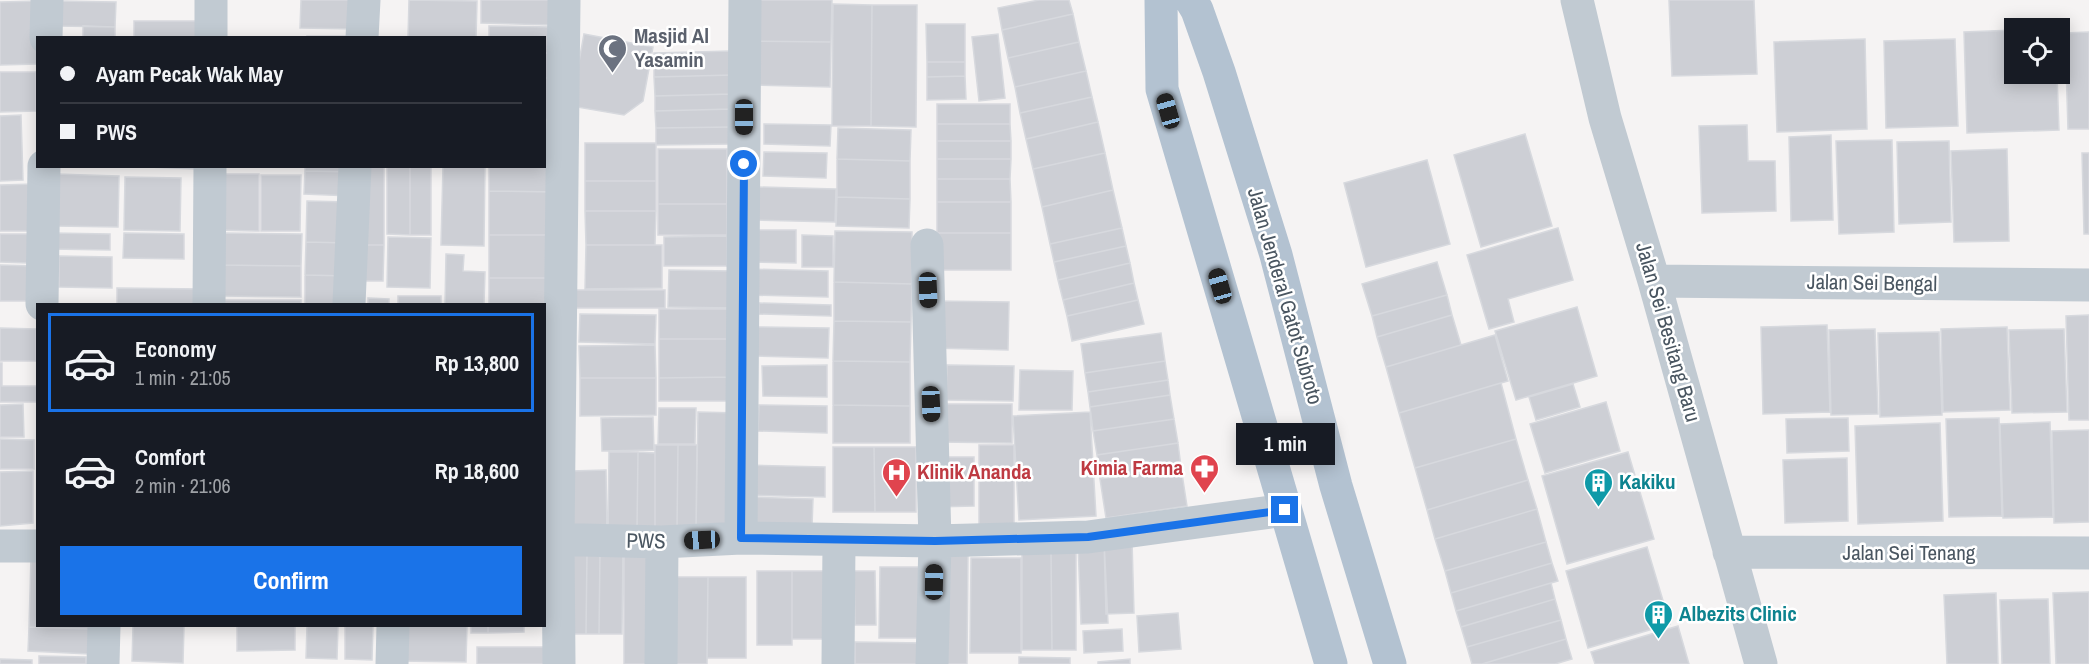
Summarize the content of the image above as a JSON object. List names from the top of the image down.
{
  "streets": {
    "main road": ["Jalan Jenderal Gatot Subroto"],
    "street": [
      "Jalan Sei Bengal",
      "Jalan Sei Besitang Baru",
      "PWS",
      "Jalan Sei Tenang"
    ]
  },
  "crossings": [
    ["Jalan Sei Bengal", "Jalan Sei Besitang Baru"],
    ["Jalan Sei Besitang Baru", "Jalan Sei Tenang"]
  ],
  "places": {
    "mosque": ["Masjid Al Yasamin"],
    "pharmacy": ["Kimia Farma"],
    "hospital": ["Klinik Ananda"],
    "building": ["Kakiku", "Albezits Clinic"]
  },
  "page": {
    "banner": ["Ayam Pecak Wak May", "PWS"],
    "list": [
      {
        "name": "Economy",
        "note": "1 min · 21:05",
        "value": "Rp 13,800"
      },
      {
        "name": "Comfort",
        "note": "2 min · 21:06",
        "value": "Rp 18,600"
      }
    ],
    "bubble": "1 min",
    "buttons": "Confirm"
  }
}
